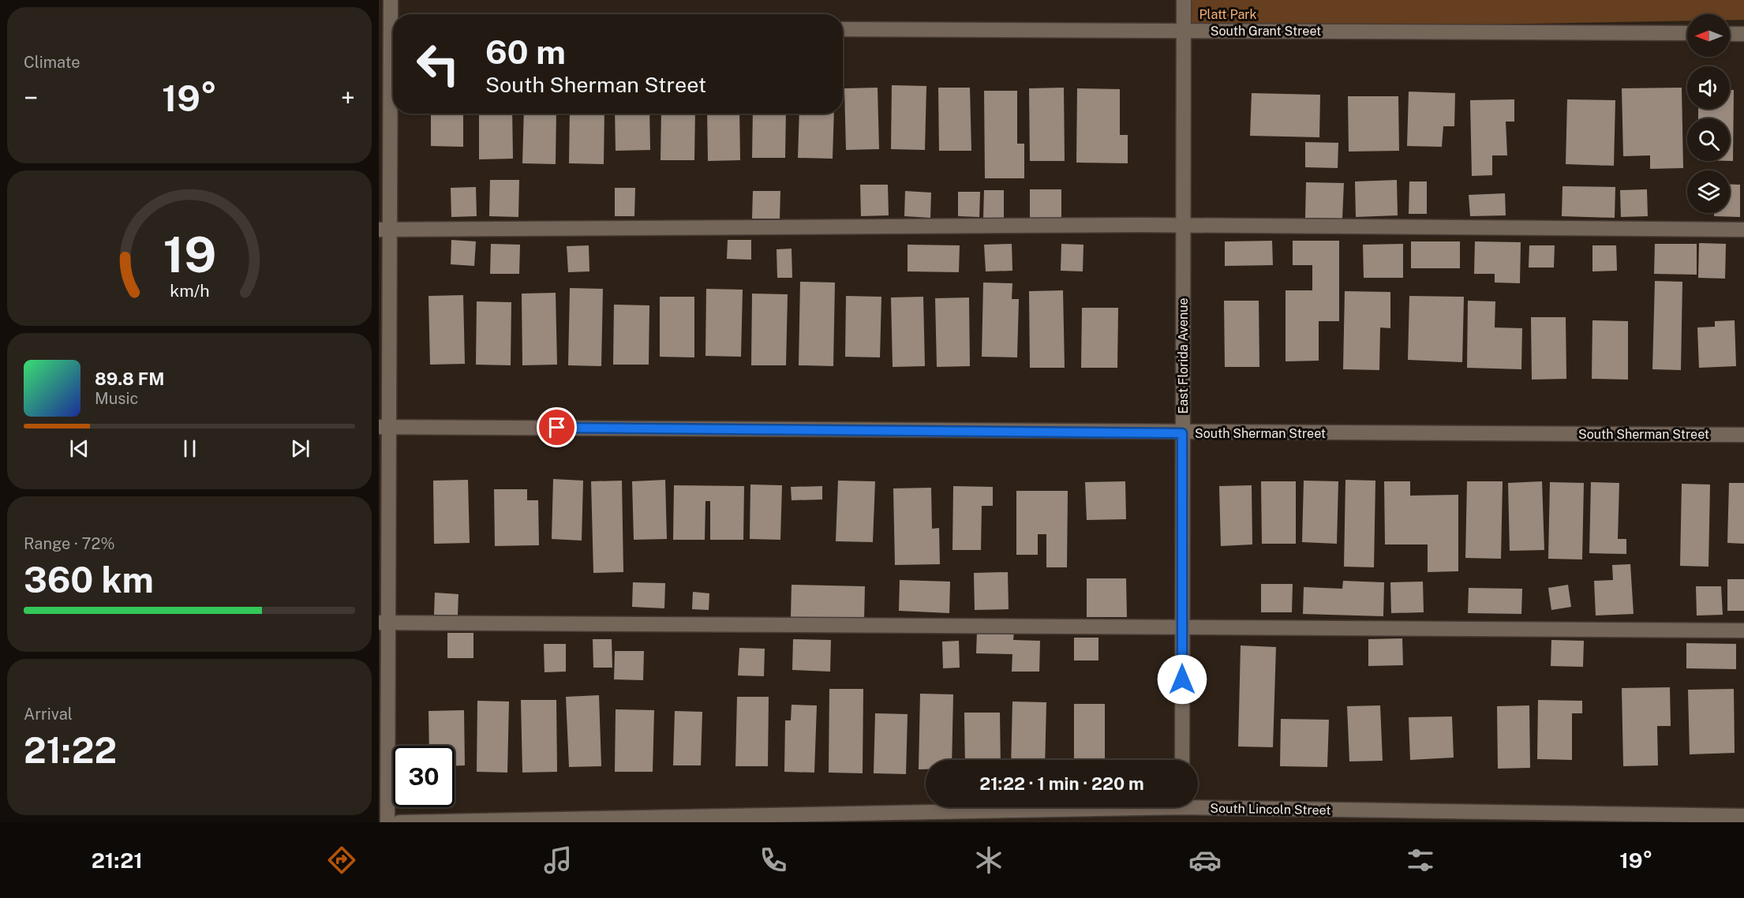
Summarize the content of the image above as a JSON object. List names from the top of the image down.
{
  "streets": {
    "street": [
      "South Grant Street",
      "East Florida Avenue",
      "South Sherman Street",
      "South Lincoln Street"
    ]
  },
  "crossings": [
    ["South Grant Street", "East Florida Avenue"],
    ["East Florida Avenue", "South Sherman Street"]
  ],
  "parks": ["Platt Park"],
  "north": "left",
  "page": {
    "tile": [
      "Climate",
      ["Range · 72%", "360 km"],
      ["Arrival", "21:22"]
    ],
    "turn": ["60 m", "South Sherman Street"],
    "heat": ["−", "19°", "+"],
    "song": ["89.8 FM", "Music"],
    "limit": "30",
    "trip": "21:22 · 1 min · 220 m",
    "tabs": ["21:21", "19°"],
    "gauge": ["19", "km/h"]
  }
}
